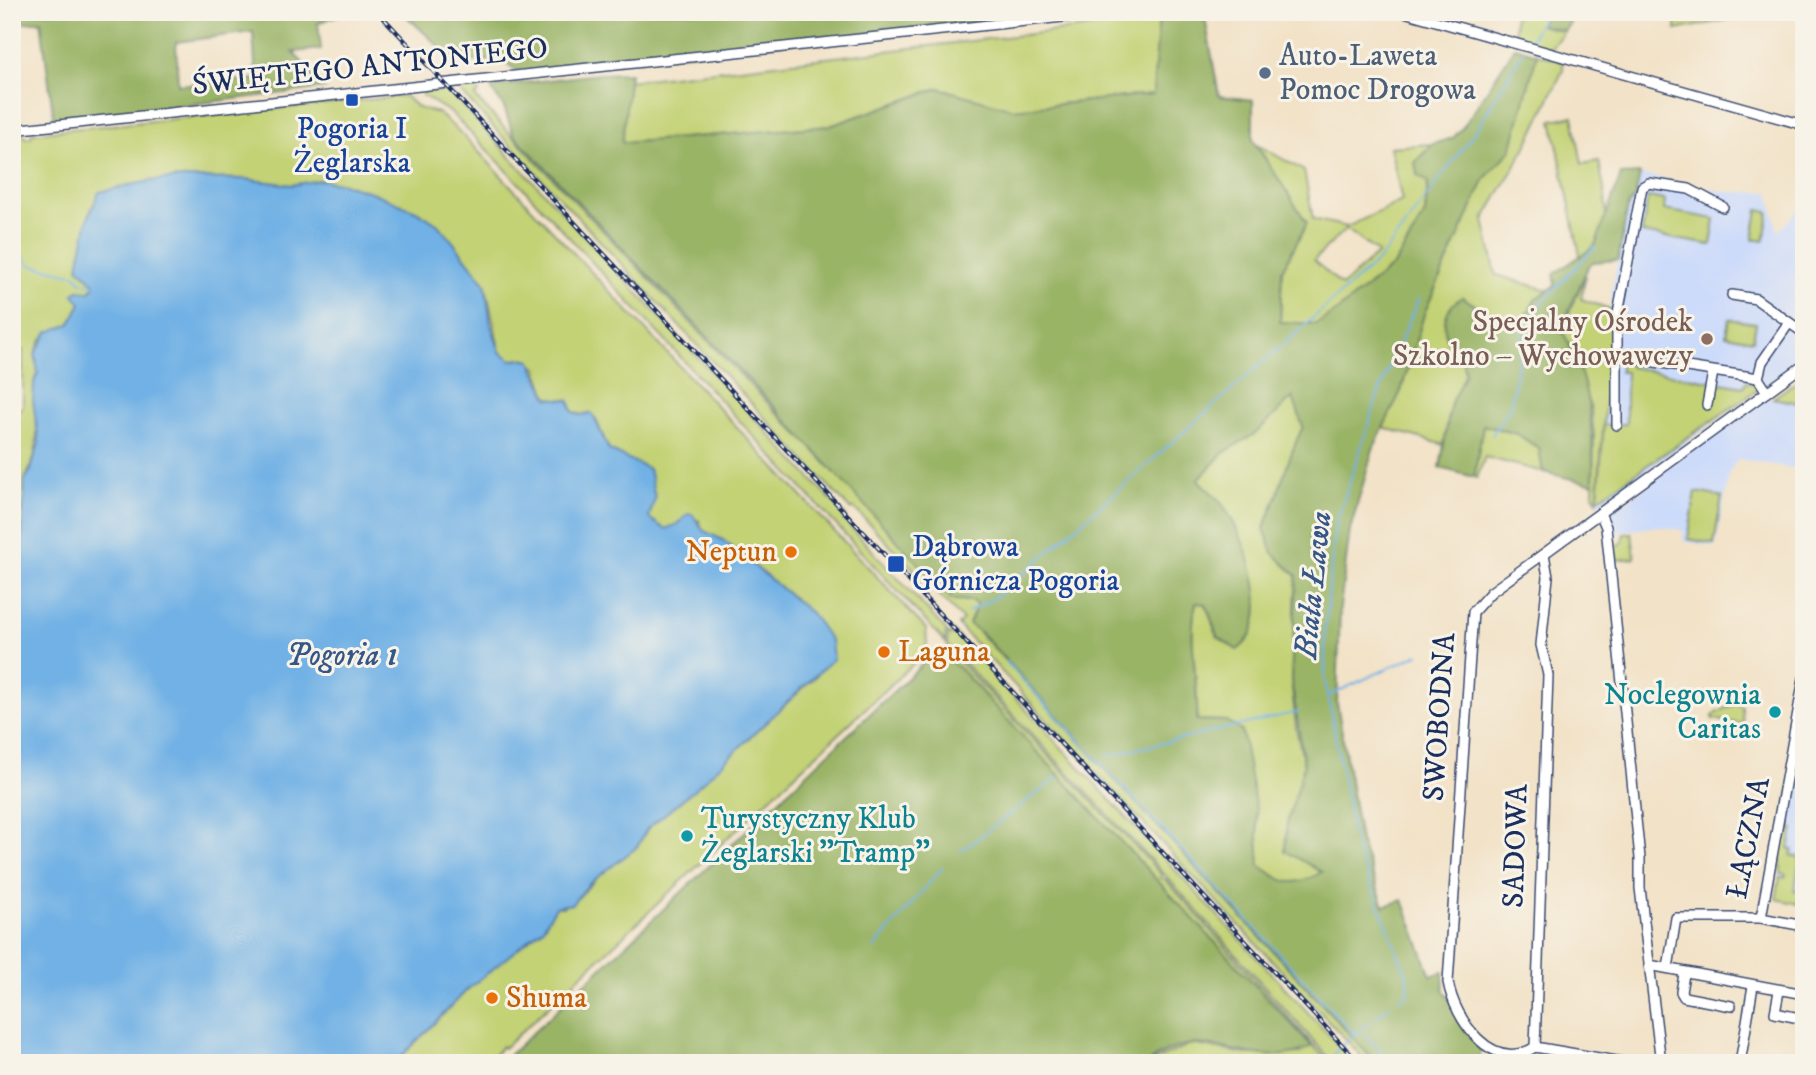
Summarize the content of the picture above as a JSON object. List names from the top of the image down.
{
  "streets": {
    "street": [
      "ŚWIĘTEGO ANTONIEGO",
      "SWOBODNA",
      "ŁĄCZNA",
      "SADOWA"
    ]
  },
  "crossings": [
    ["SWOBODNA", "SADOWA"]
  ],
  "water": ["Biała Ława", "Pogoria 1"],
  "places": {
    "other": [
      "Auto-Laweta Pomoc Drogowa",
      "Specjalny Ośrodek Szkolno – Wychowawczy",
      "Neptun",
      "Laguna",
      "Noclegownia Caritas",
      "Turystyczny Klub Żeglarski \"Tramp\"",
      "Shuma"
    ],
    "transit": ["Pogoria I Żeglarska", "Dąbrowa Górnicza Pogoria"]
  }
}
